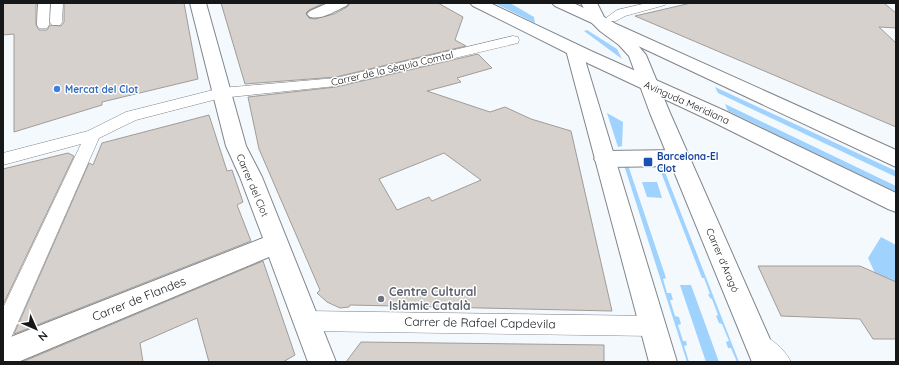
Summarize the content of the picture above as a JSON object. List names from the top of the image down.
{
  "streets": {
    "street": [
      "Carrer de la Sèquia Comtal",
      "Avinguda Meridiana",
      "Carrer del Clot",
      "Carrer d'Aragó",
      "Carrer de Flandes",
      "Carrer de Rafael Capdevila"
    ]
  },
  "crossings": [
    ["Carrer de la Sèquia Comtal", "Carrer del Clot"],
    ["Avinguda Meridiana", "Carrer d'Aragó"],
    ["Carrer del Clot", "Carrer de Flandes"],
    ["Carrer del Clot", "Carrer de Rafael Capdevila"]
  ],
  "places": {
    "other": ["Mercat del Clot", "Centre Cultural Islàmic Català"],
    "transit": ["Barcelona-El Clot"]
  },
  "north": "bottom right"
}
